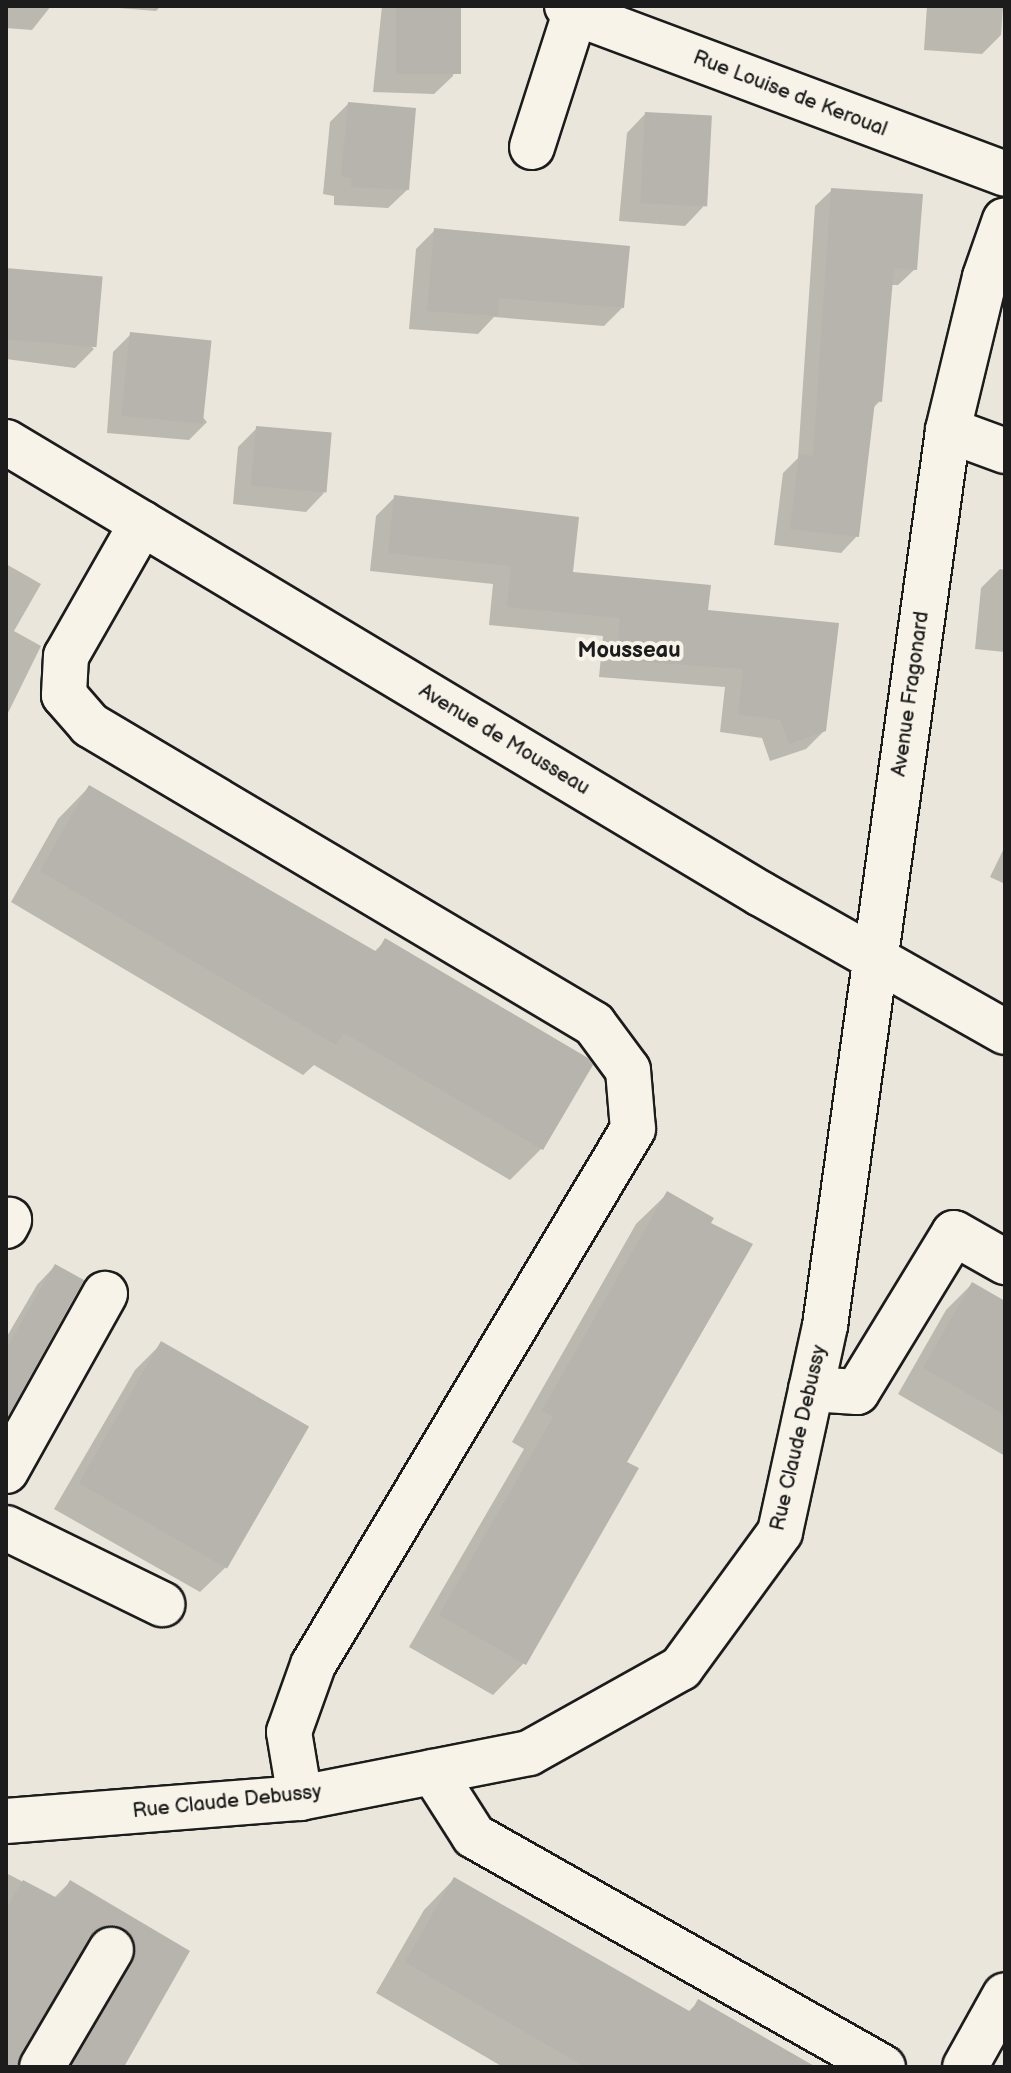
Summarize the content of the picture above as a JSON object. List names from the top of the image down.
{
  "streets": {
    "street": [
      "Rue Louise de Keroual",
      "Avenue Fragonard",
      "Avenue de Mousseau",
      "Rue Claude Debussy"
    ]
  },
  "crossings": [
    ["Avenue Fragonard", "Avenue de Mousseau"],
    ["Avenue Fragonard", "Rue Claude Debussy"],
    ["Avenue de Mousseau", "Rue Claude Debussy"]
  ],
  "districts": ["Mousseau"]
}
